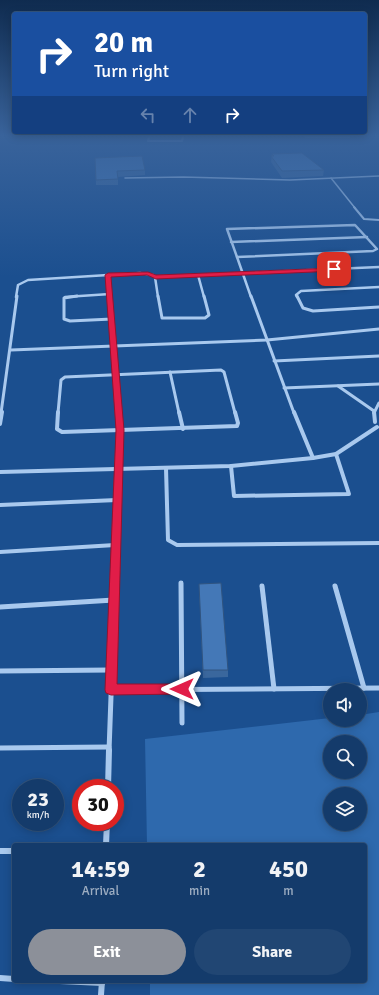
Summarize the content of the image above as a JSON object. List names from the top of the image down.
{
  "page": {
    "turn": ["20 m", "Turn right"],
    "speed": "23 km/h",
    "limit": "30",
    "eta": [
      "14:59",
      "Arrival",
      "2",
      "min",
      "450",
      "m"
    ],
    "buttons": ["Exit", "Share"]
  }
}
